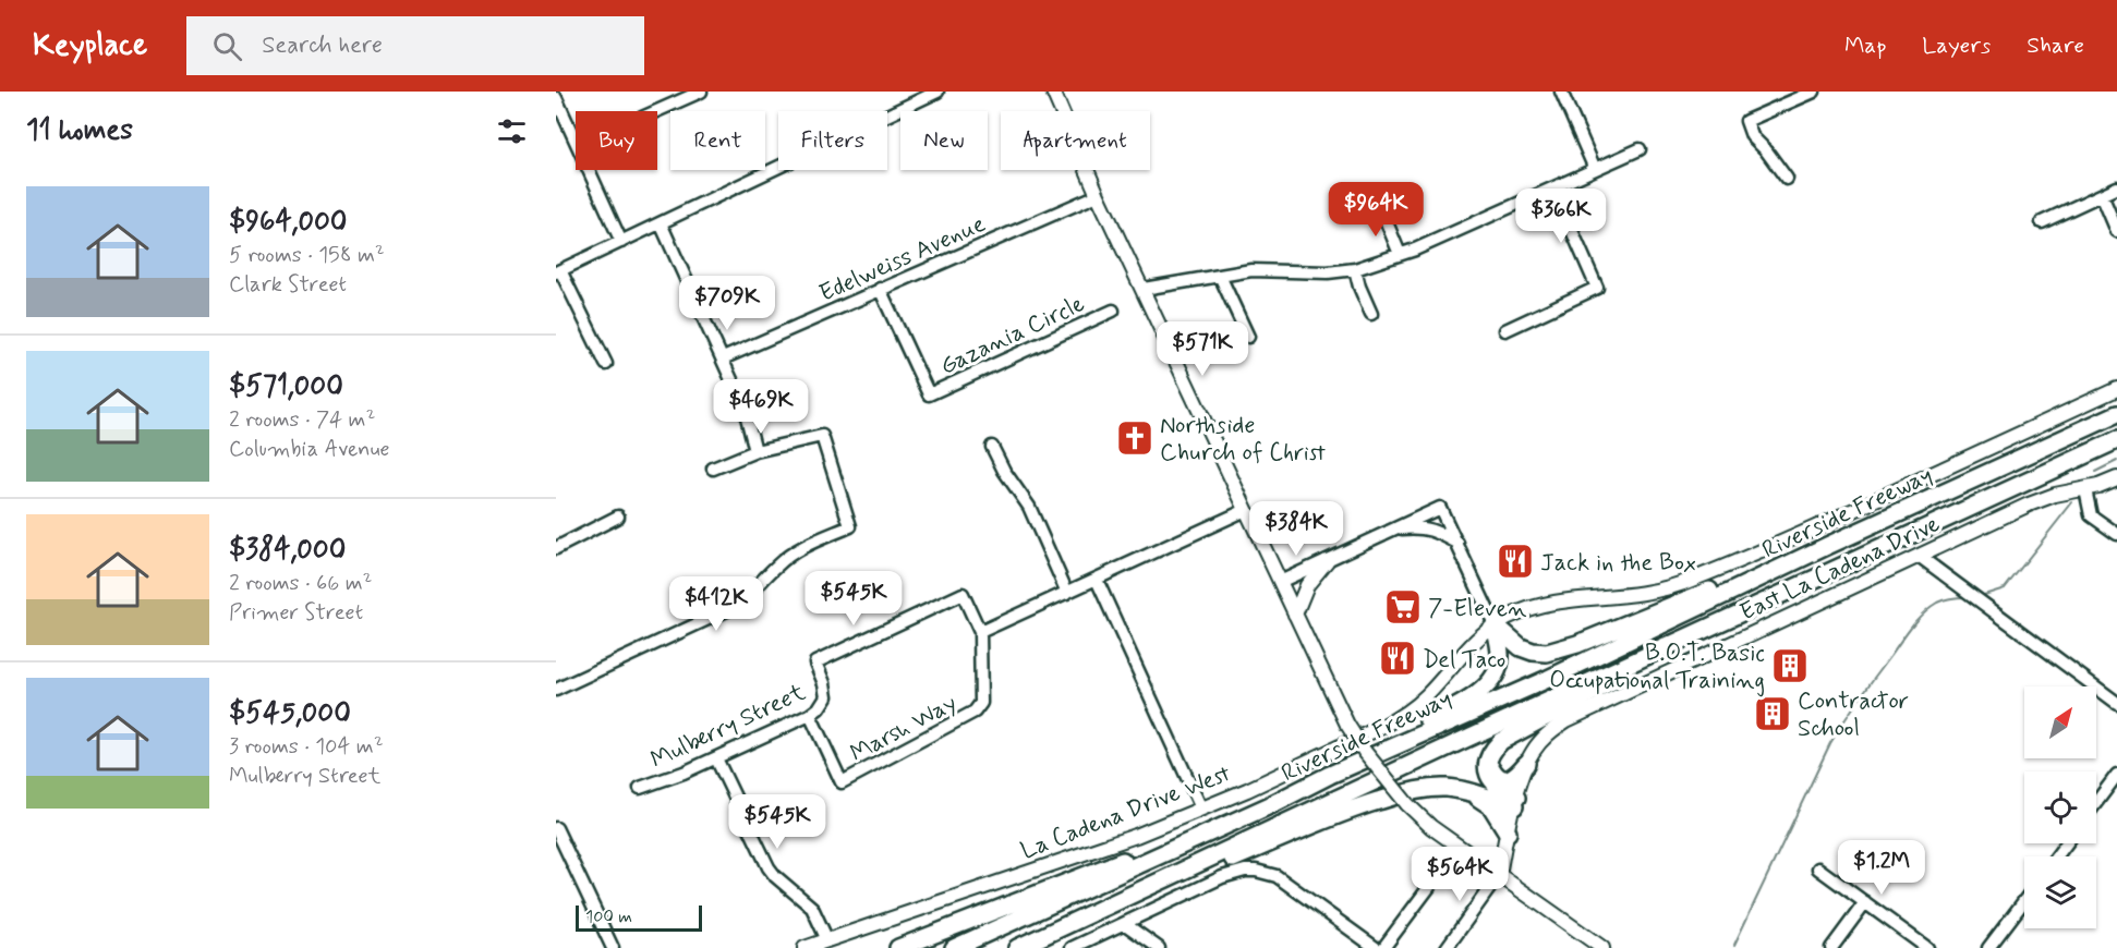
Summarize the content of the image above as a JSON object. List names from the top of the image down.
{
  "streets": {
    "highway": ["Riverside Freeway"],
    "main road": ["East La Cadena Drive", "La Cadena Drive West"],
    "street": [
      "Edelweiss Avenue",
      "Gazania Circle",
      "Mulberry Street",
      "Marsh Way"
    ]
  },
  "crossings": [
    ["Edelweiss Avenue", "Gazania Circle"],
    ["Mulberry Street", "Marsh Way"]
  ],
  "places": {
    "church": ["Northside Church of Christ"],
    "restaurant": ["Jack in the Box", "Del Taco"],
    "supermarket": ["7-Eleven"],
    "building": ["B.O.T. Basic Occupational Training", "Contractor School"]
  },
  "scale_bar": "100 m",
  "north": "top right",
  "page": {
    "header": "Keyplace",
    "search": "Search here",
    "nav": ["Map", "Layers", "Share"],
    "heading": "11 homes",
    "chip": [
      "Buy",
      "Rent",
      "Filters",
      "New",
      "Apartment"
    ],
    "list": [
      {
        "name": "$964,000",
        "note": "5 rooms · 158 m² · Clark Street"
      },
      {
        "name": "$571,000",
        "note": "2 rooms · 74 m² · Columbia Avenue"
      },
      {
        "name": "$384,000",
        "note": "2 rooms · 66 m² · Primer Street"
      },
      {
        "name": "$545,000",
        "note": "3 rooms · 104 m² · Mulberry Street"
      }
    ],
    "price": [
      "$964K",
      "$366K",
      "$709K",
      "$571K",
      "$469K",
      "$384K",
      "$545K",
      "$412K",
      "$545K",
      "$1.2M",
      "$564K"
    ],
    "scale": "100 m"
  }
}
